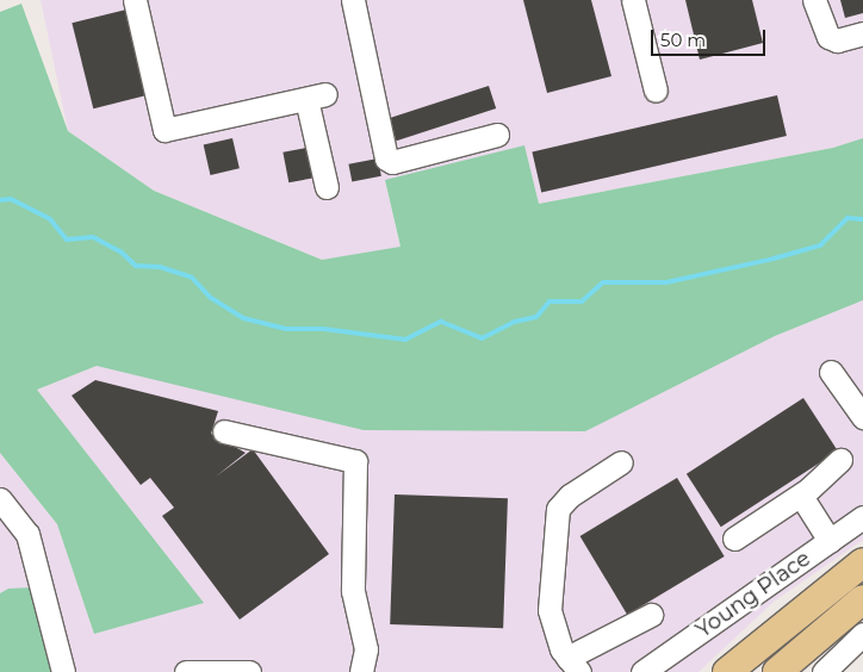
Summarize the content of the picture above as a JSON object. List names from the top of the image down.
{
  "streets": {
    "street": ["Young Place"]
  },
  "scale_bar": "50 m"
}
